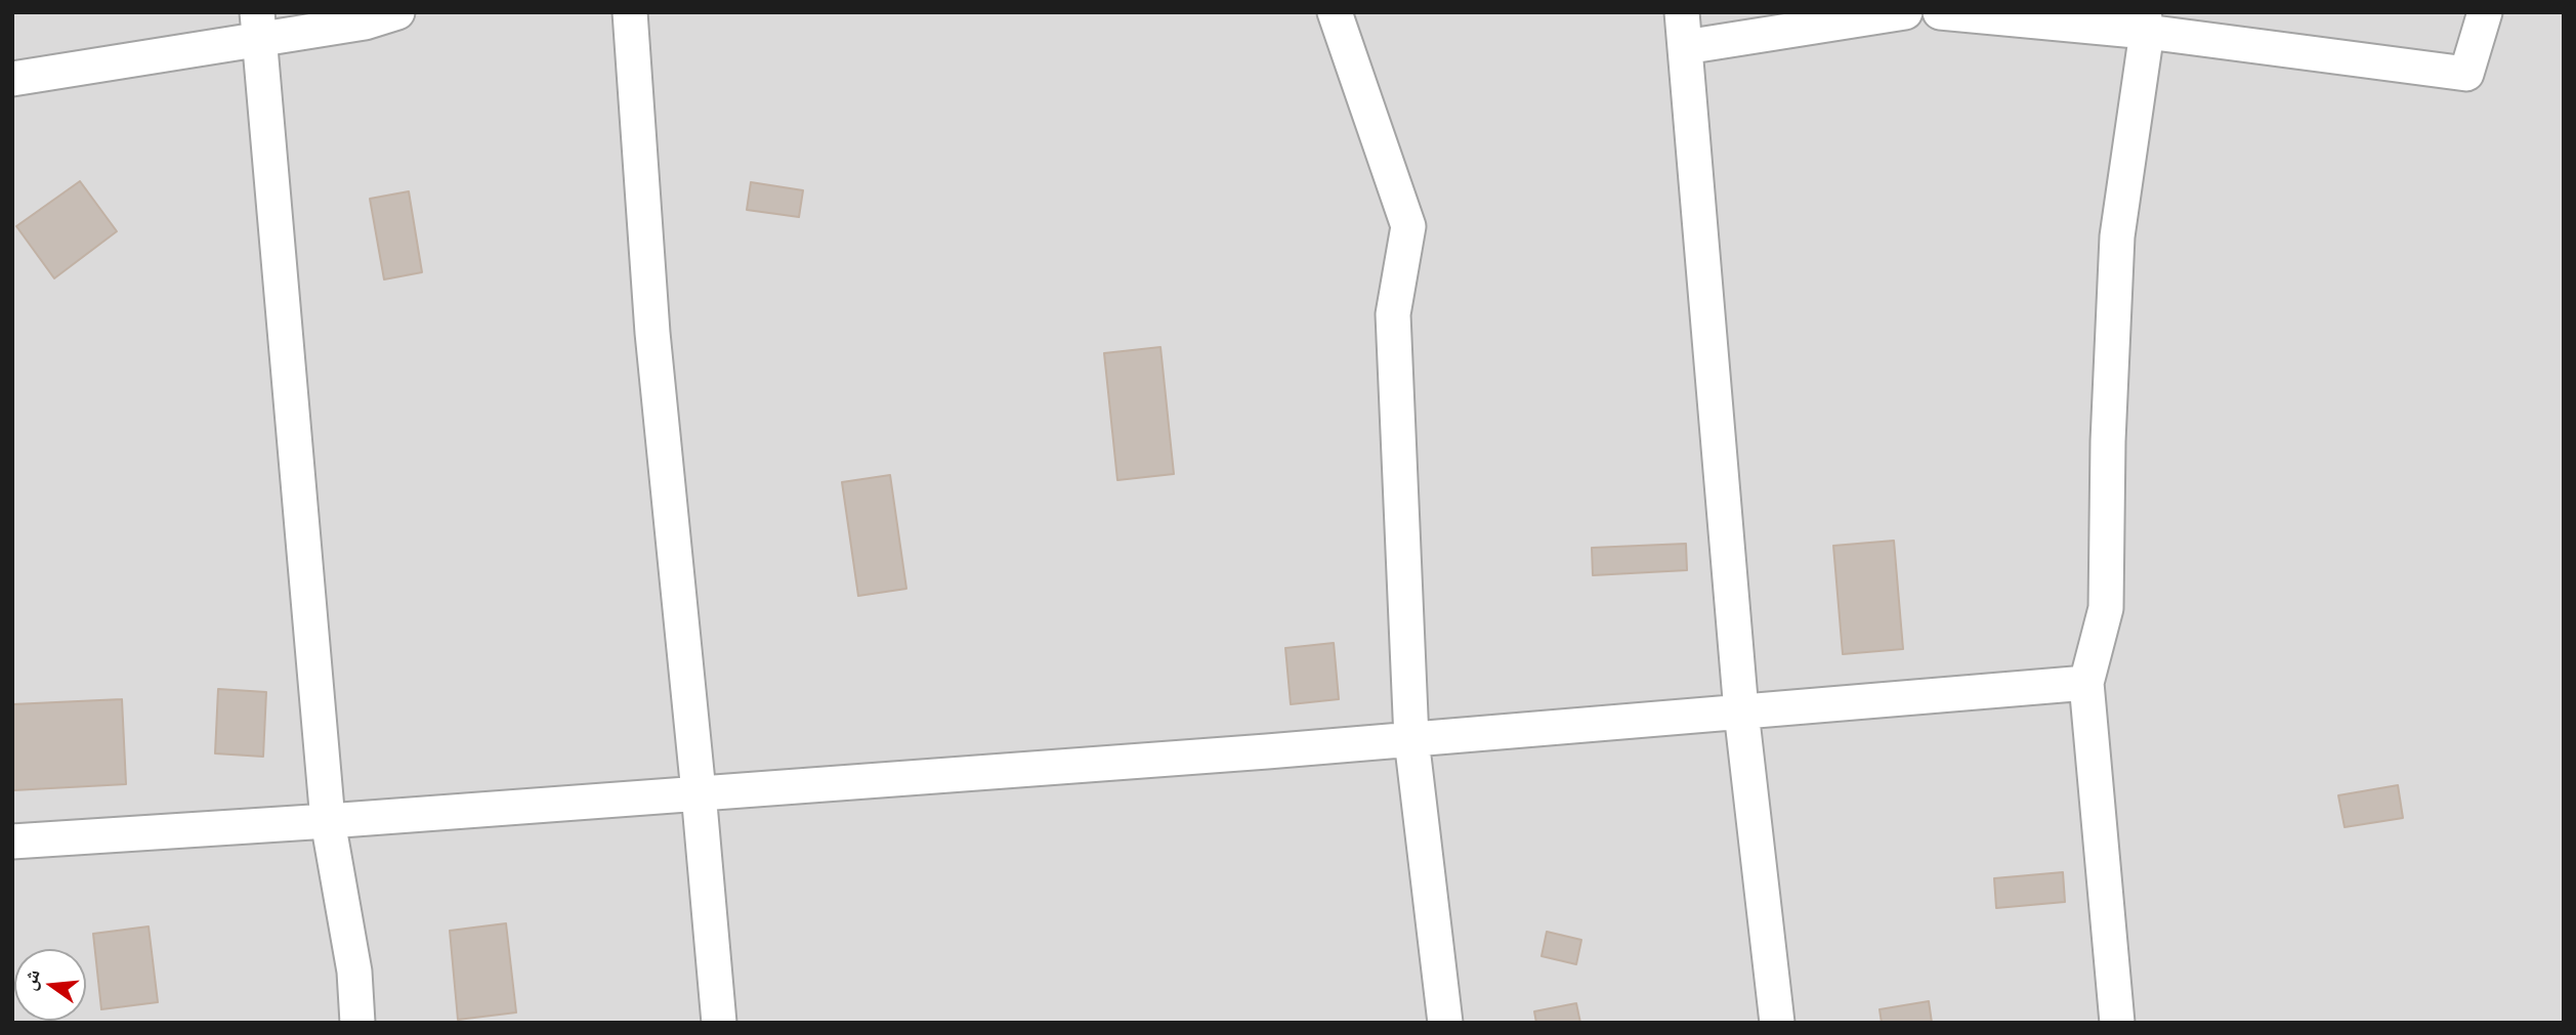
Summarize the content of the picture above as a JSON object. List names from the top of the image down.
{
  "north": "left"
}
